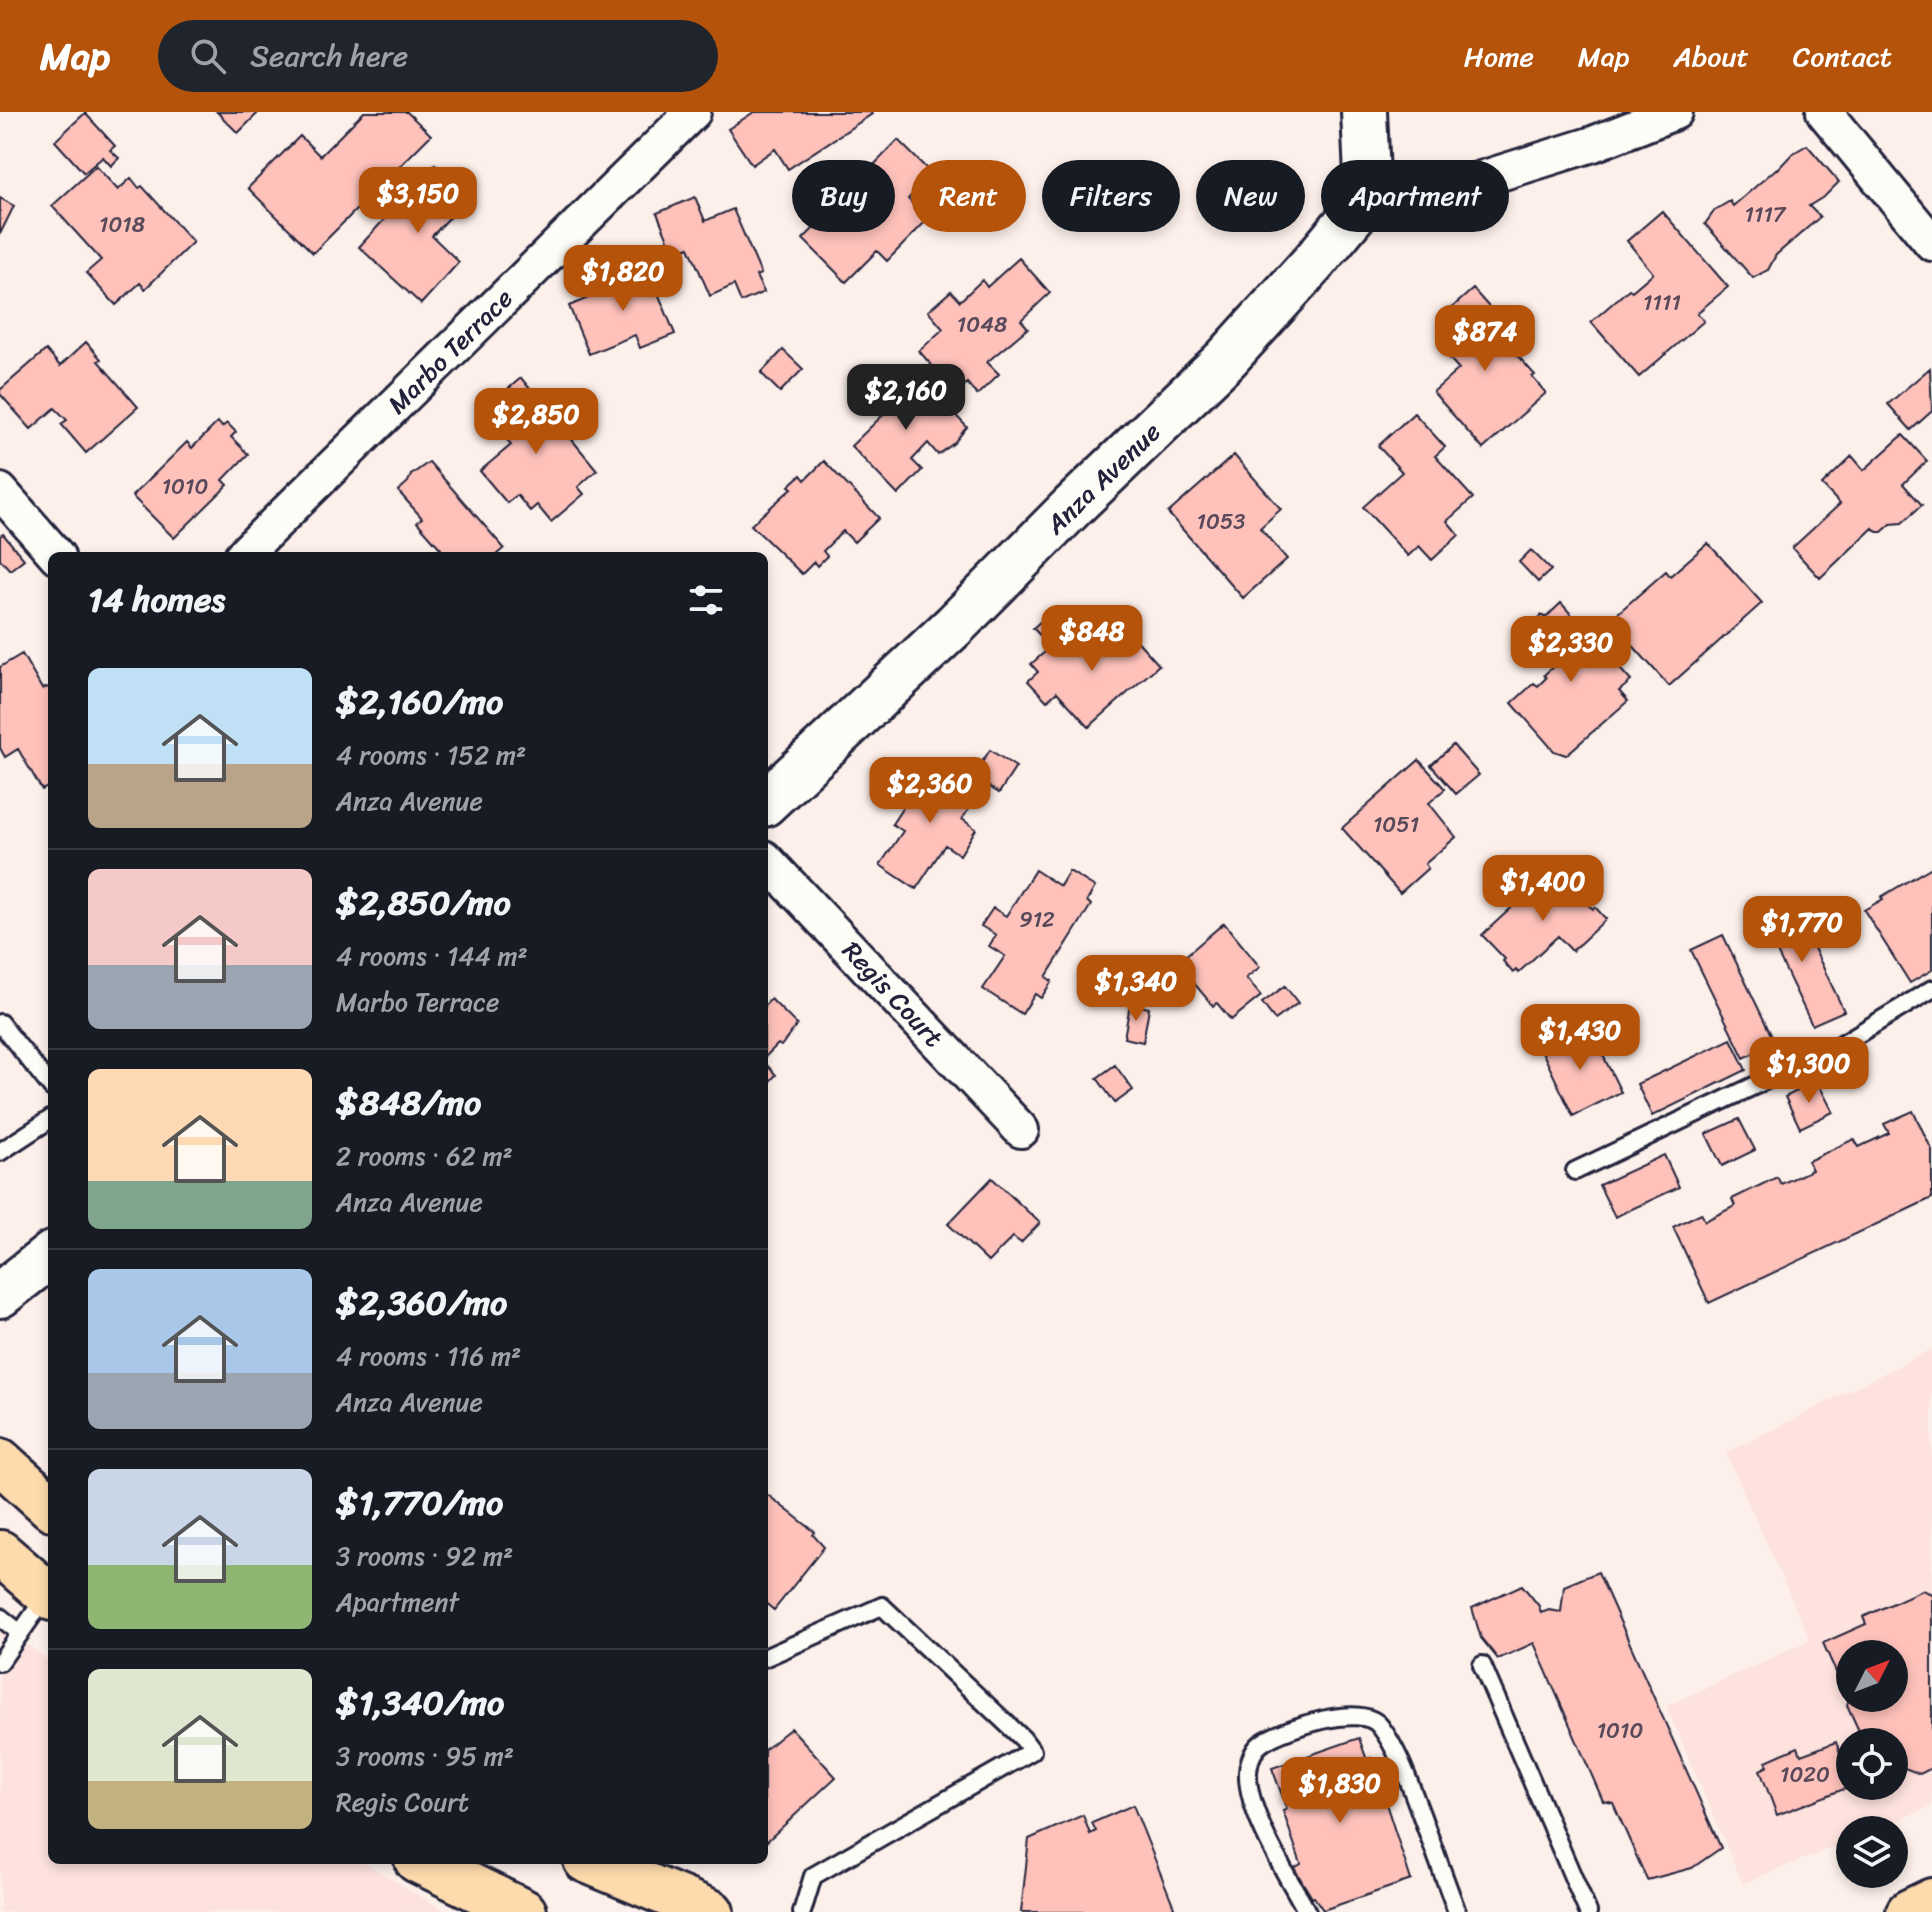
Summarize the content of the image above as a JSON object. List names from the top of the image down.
{
  "streets": {
    "street": ["Marbo Terrace", "Anza Avenue", "Regis Court"]
  },
  "house_numbers": [
    "1117",
    "1018",
    "1111",
    "1048",
    "1010",
    "1053",
    "1051",
    "912",
    "1010",
    "1020"
  ],
  "north": "top right",
  "page": {
    "header": "Map",
    "search": "Search here",
    "nav": [
      "Home",
      "Map",
      "About",
      "Contact"
    ],
    "chip": [
      "Buy",
      "Rent",
      "Filters",
      "New",
      "Apartment"
    ],
    "price": [
      "$3,150",
      "$1,820",
      "$874",
      "$2,160",
      "$2,850",
      "$848",
      "$2,330",
      "$2,360",
      "$1,400",
      "$1,770",
      "$1,340",
      "$1,430",
      "$1,300",
      "$1,830"
    ],
    "heading": "14 homes",
    "list": [
      {
        "name": "$2,160/mo",
        "note": "4 rooms · 152 m² · Anza Avenue"
      },
      {
        "name": "$2,850/mo",
        "note": "4 rooms · 144 m² · Marbo Terrace"
      },
      {
        "name": "$848/mo",
        "note": "2 rooms · 62 m² · Anza Avenue"
      },
      {
        "name": "$2,360/mo",
        "note": "4 rooms · 116 m² · Anza Avenue"
      },
      {
        "name": "$1,770/mo",
        "note": "3 rooms · 92 m² · Apartment"
      },
      {
        "name": "$1,340/mo",
        "note": "3 rooms · 95 m² · Regis Court"
      }
    ]
  }
}
